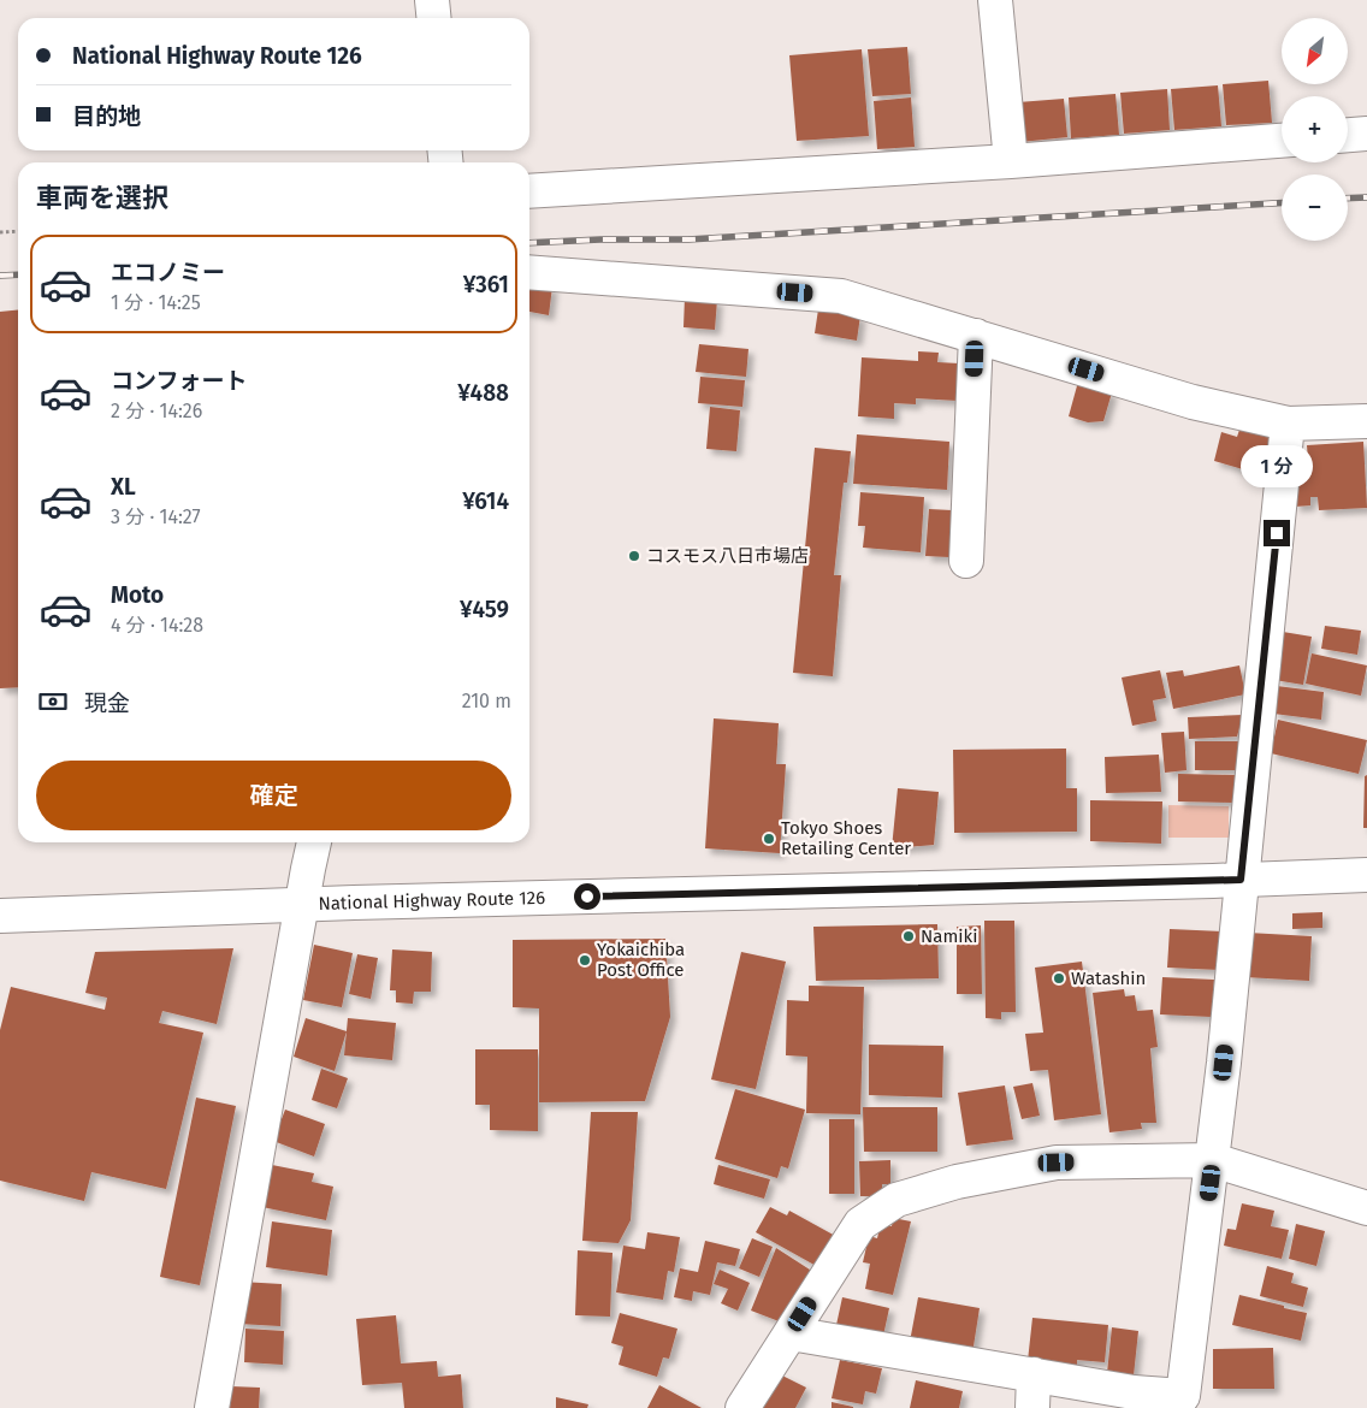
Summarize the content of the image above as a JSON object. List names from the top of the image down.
{
  "streets": {
    "main road": ["National Highway Route 126"]
  },
  "places": [
    "コスモス八日市場店",
    "Tokyo Shoes Retailing Center",
    "Namiki",
    "Yokaichiba Post Office",
    "Watashin"
  ],
  "north": "bottom left",
  "page": {
    "map_buttons": ["+", "−"],
    "banner": ["National Highway Route 126", "目的地"],
    "heading": "車両を選択",
    "list": [
      {
        "name": "エコノミー",
        "note": "1 分 · 14:25",
        "value": "¥361"
      },
      {
        "name": "コンフォート",
        "note": "2 分 · 14:26",
        "value": "¥488"
      },
      {
        "name": "XL",
        "note": "3 分 · 14:27",
        "value": "¥614"
      },
      {
        "name": "Moto",
        "note": "4 分 · 14:28",
        "value": "¥459"
      }
    ],
    "bubble": "1 分",
    "pay": ["現金", "210 m"],
    "buttons": "確定"
  }
}
